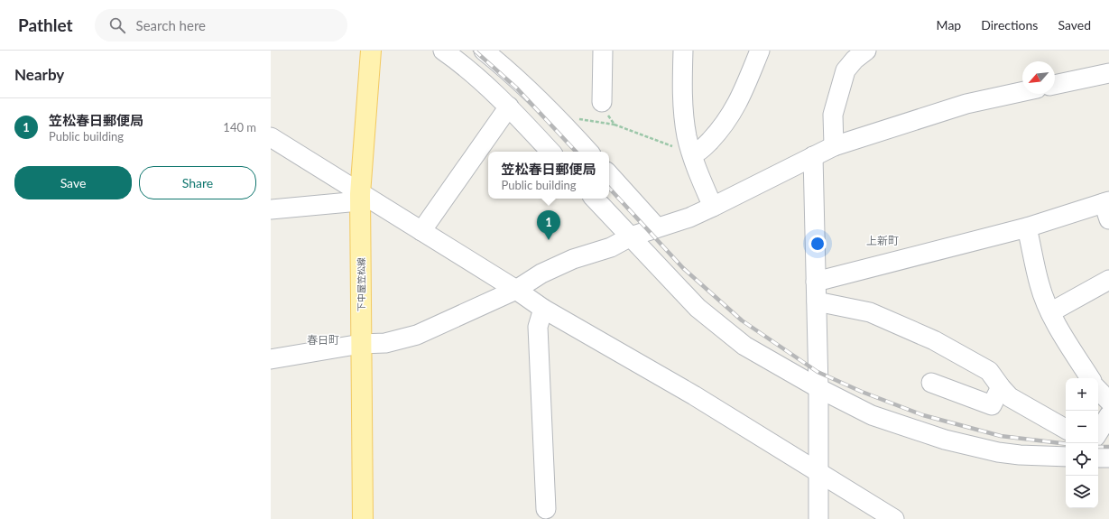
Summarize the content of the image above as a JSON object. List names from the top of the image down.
{
  "streets": {
    "main road": ["下中屋笠松線"]
  },
  "districts": ["上新町", "春日町"],
  "north": "bottom left",
  "page": {
    "header": "Pathlet",
    "search": "Search here",
    "nav": ["Map", "Directions", "Saved"],
    "heading": "Nearby",
    "list": [
      {
        "mark": "1",
        "name": "笠松春日郵便局",
        "note": "Public building",
        "value": "140 m"
      }
    ],
    "popup": ["笠松春日郵便局", "Public building"],
    "buttons": ["Save", "Share"],
    "pins": "1",
    "map_buttons": ["+", "−"]
  }
}
